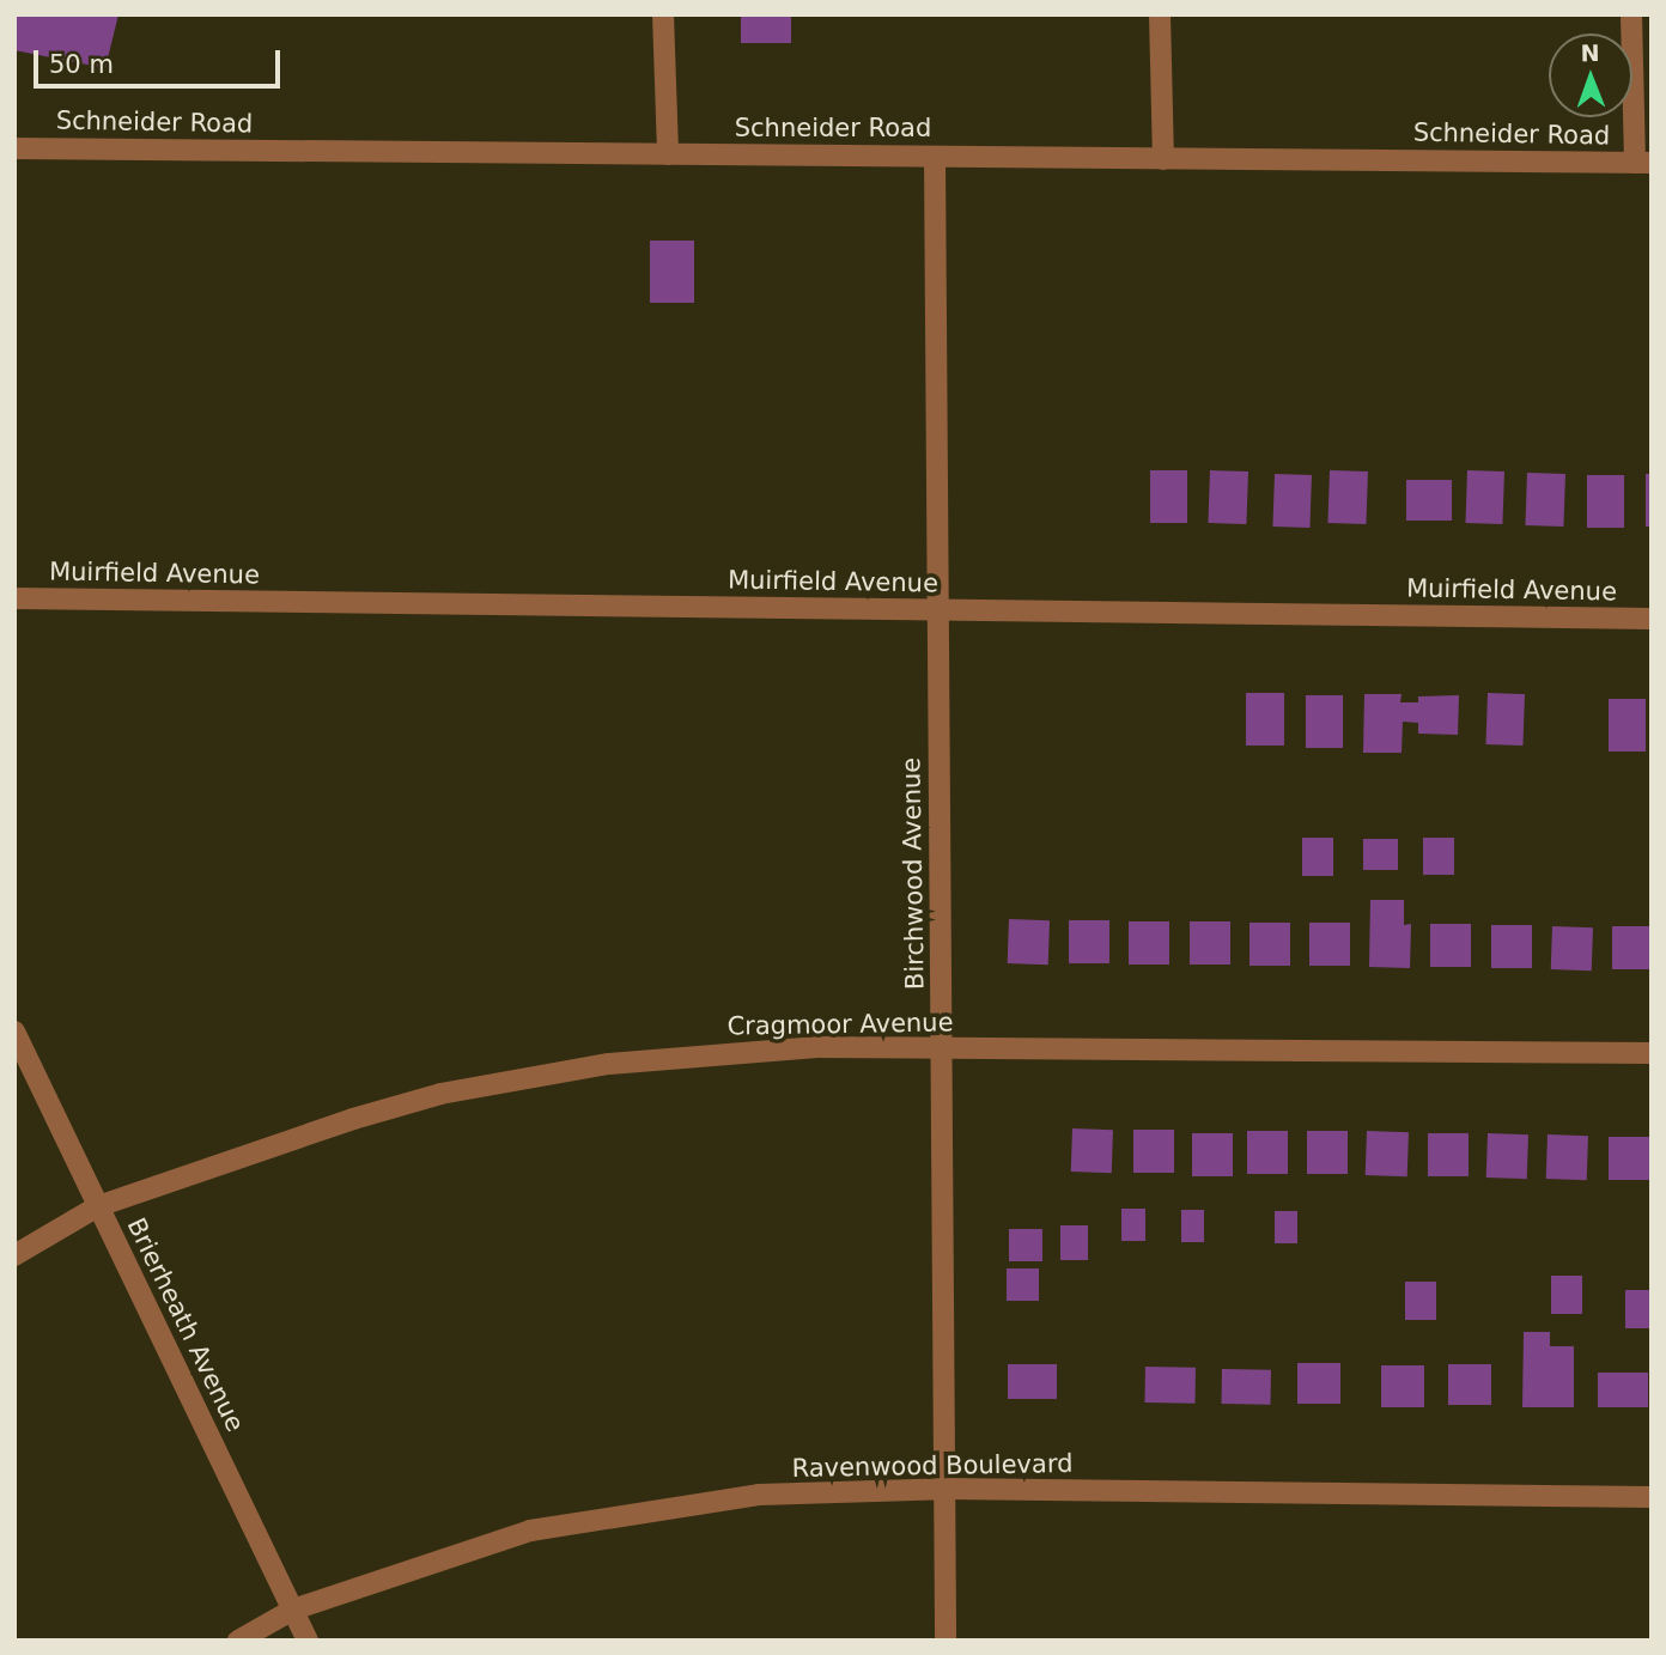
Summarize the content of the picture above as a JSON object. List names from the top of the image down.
{
  "streets": {
    "street": [
      "Schneider Road",
      "Muirfield Avenue",
      "Birchwood Avenue",
      "Cragmoor Avenue",
      "Brierheath Avenue",
      "Ravenwood Boulevard"
    ]
  },
  "crossings": [
    ["Schneider Road", "Birchwood Avenue"],
    ["Muirfield Avenue", "Birchwood Avenue"],
    ["Birchwood Avenue", "Cragmoor Avenue"],
    ["Birchwood Avenue", "Ravenwood Boulevard"],
    ["Cragmoor Avenue", "Brierheath Avenue"],
    ["Brierheath Avenue", "Ravenwood Boulevard"]
  ],
  "scale_bar": "50 m",
  "north": "top"
}
